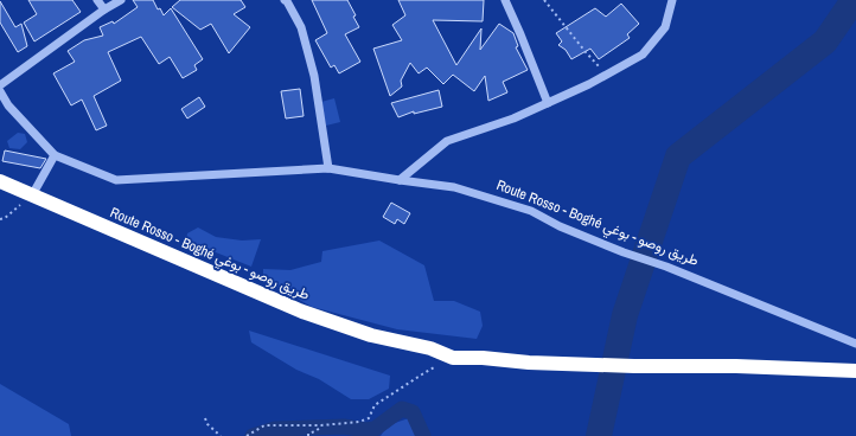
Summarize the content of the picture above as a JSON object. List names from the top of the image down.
{
  "streets": {
    "highway": ["Route Rosso - Boghé طريق روصو - بوغي"]
  }
}
